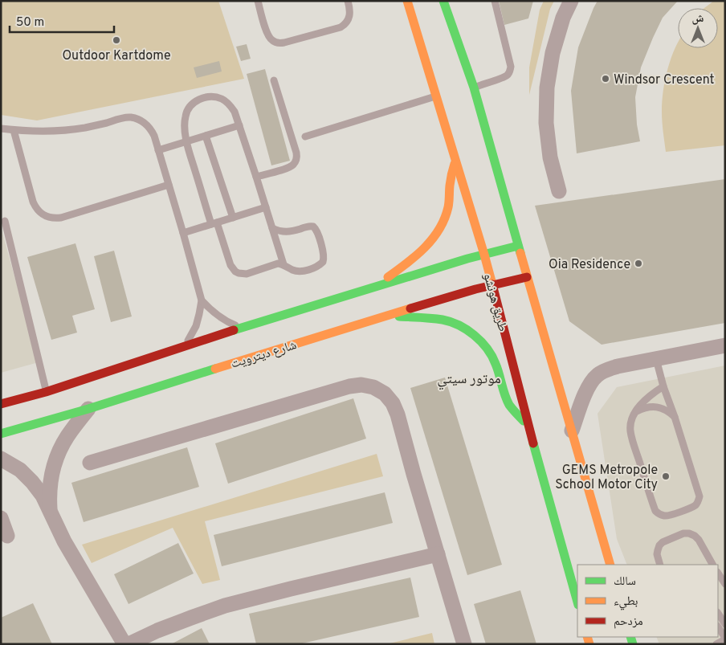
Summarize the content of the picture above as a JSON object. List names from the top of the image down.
{
  "streets": {
    "street": ["طريق هونشو", "شارع ديترويت"]
  },
  "crossings": [
    ["طريق هونشو", "شارع ديترويت"]
  ],
  "districts": ["موتور سيتي"],
  "places": [
    "Outdoor Kartdome",
    "Windsor Crescent",
    "Oia Residence",
    "GEMS Metropole School Motor City"
  ],
  "legend": ["سالك", "بطيء", "مزدحم"],
  "scale_bar": "50 m",
  "north": "top"
}
